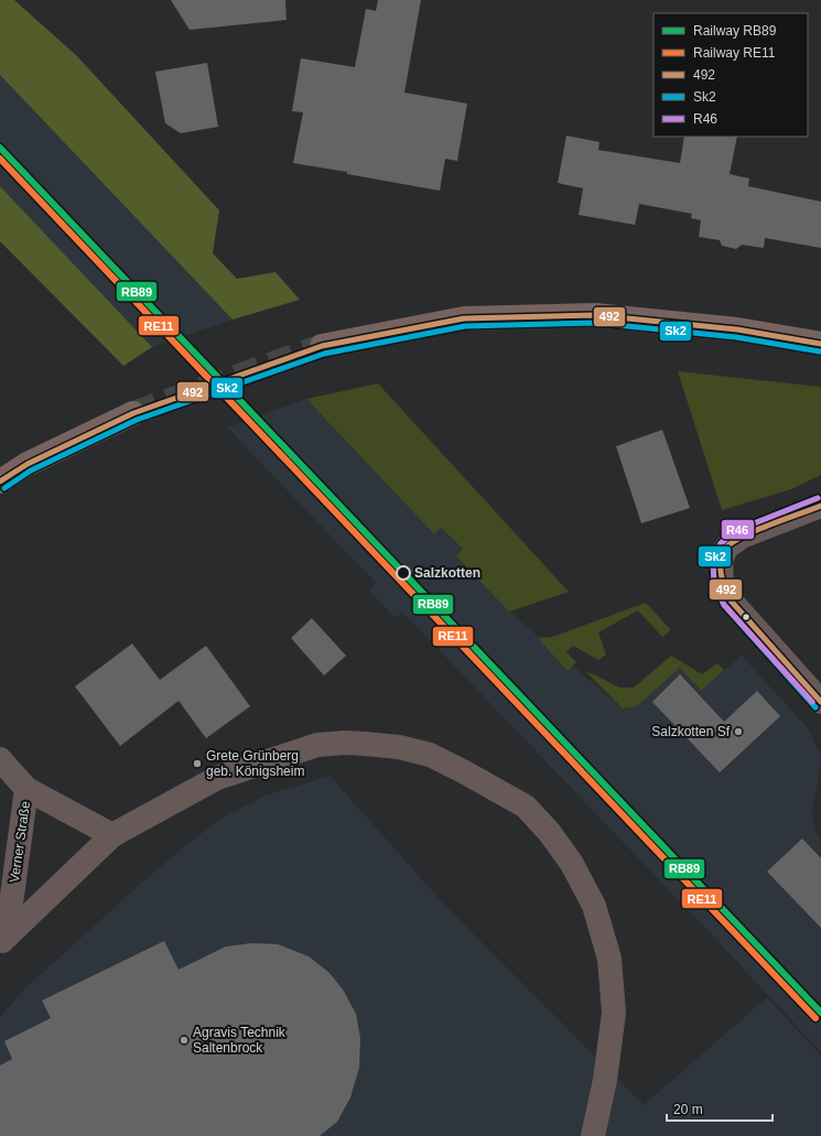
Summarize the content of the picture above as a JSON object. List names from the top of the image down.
{
  "streets": {
    "street": ["Verner Straße"]
  },
  "places": [
    "Salzkotten",
    "Salzkotten Sf",
    "Grete Grünberg geb. Königsheim",
    "Agravis Technik Saltenbrock"
  ],
  "lines": [
    "rail line RB89",
    "rail line RE11",
    "transit line 492",
    "transit line Sk2",
    "transit line R46"
  ],
  "legend": [
    "Railway RB89",
    "Railway RE11",
    "492",
    "Sk2",
    "R46"
  ],
  "scale_bar": "20 m"
}
